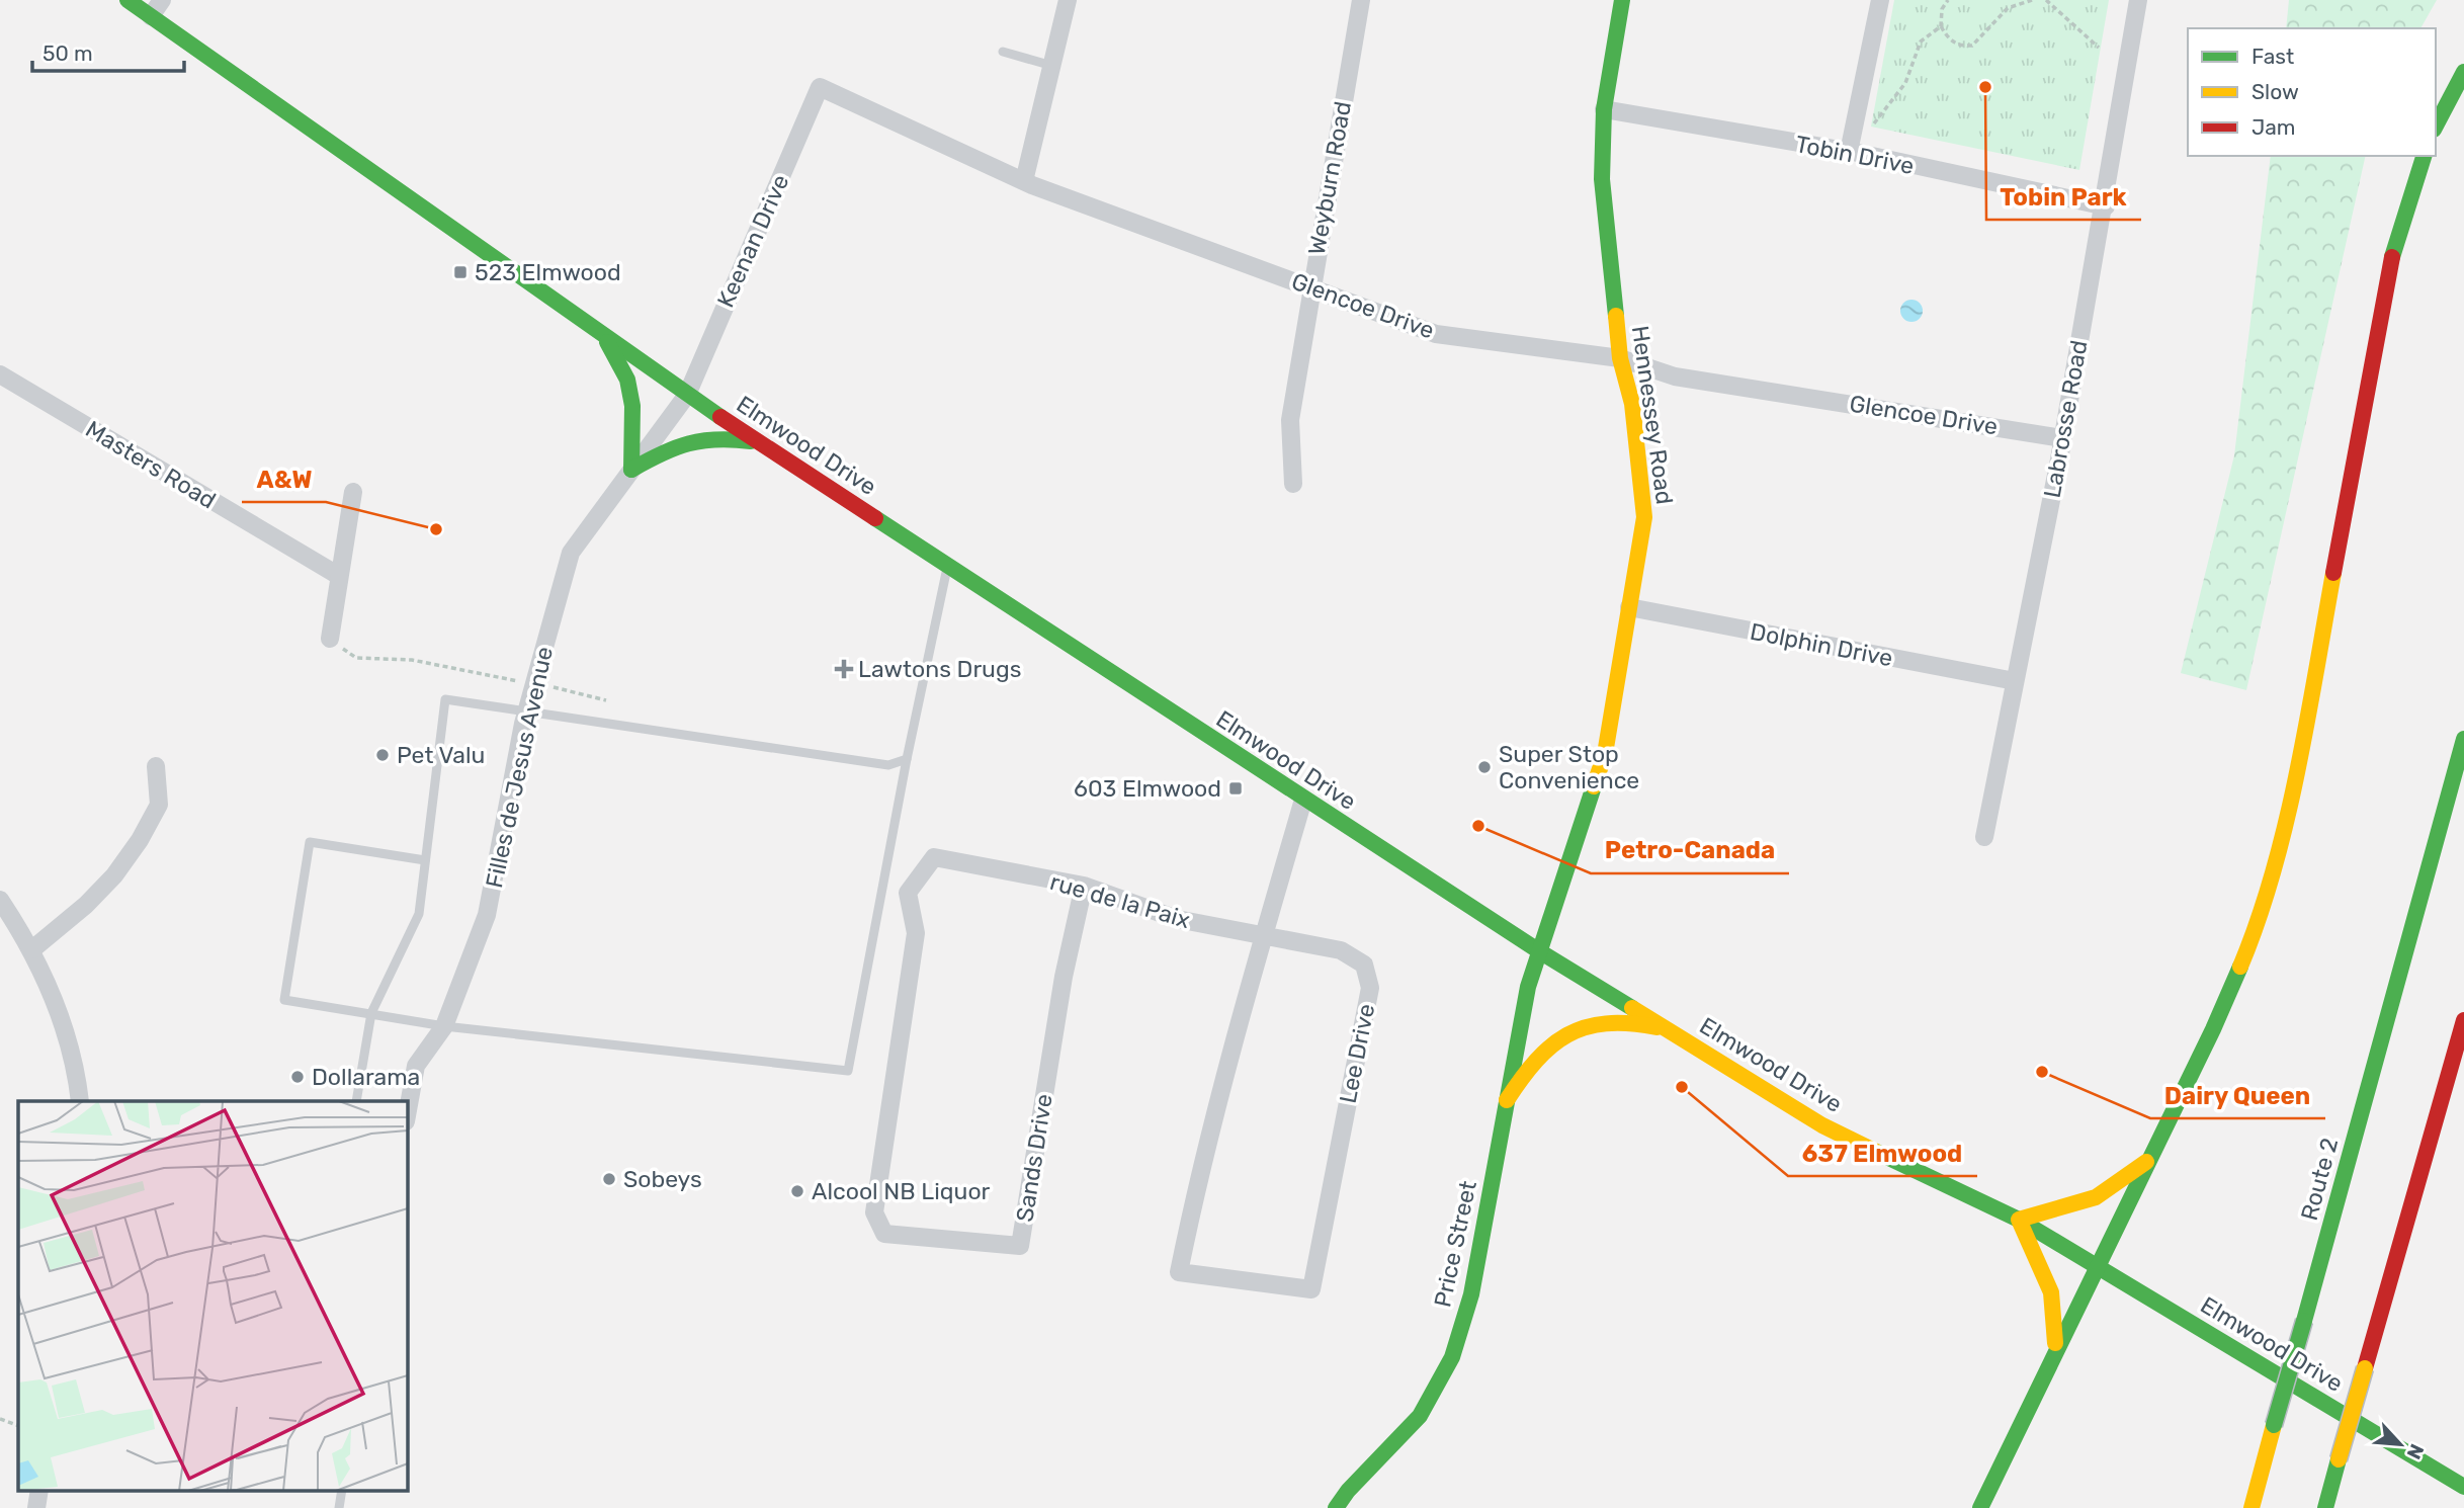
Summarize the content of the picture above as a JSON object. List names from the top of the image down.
{
  "streets": {
    "main road": [
      "Hennessey Road",
      "Elmwood Drive",
      "Route 2",
      "Price Street"
    ],
    "street": [
      "Tobin Drive",
      "Weyburn Road",
      "Keenan Drive",
      "Glencoe Drive",
      "Labrosse Road",
      "Masters Road",
      "Dolphin Drive",
      "Filles de Jesus Avenue",
      "rue de la Paix",
      "Lee Drive",
      "Sands Drive"
    ]
  },
  "crossings": [
    ["Tobin Drive", "Hennessey Road"],
    ["Tobin Drive", "Labrosse Road"],
    ["Weyburn Road", "Glencoe Drive"],
    ["Keenan Drive", "Glencoe Drive"],
    ["Keenan Drive", "Elmwood Drive"],
    ["Keenan Drive", "Filles de Jesus Avenue"],
    ["Glencoe Drive", "Hennessey Road"],
    ["Glencoe Drive", "Labrosse Road"],
    ["Hennessey Road", "Elmwood Drive"],
    ["Hennessey Road", "Dolphin Drive"],
    ["Hennessey Road", "Price Street"],
    ["Labrosse Road", "Dolphin Drive"],
    ["Elmwood Drive", "Filles de Jesus Avenue"],
    ["Elmwood Drive", "Price Street"],
    ["rue de la Paix", "Lee Drive"],
    ["rue de la Paix", "Sands Drive"]
  ],
  "places": {
    "other": [
      "Tobin Park",
      "A&W",
      "Pet Valu",
      "Super Stop Convenience",
      "Petro-Canada",
      "Dairy Queen",
      "Dollarama",
      "637 Elmwood",
      "Sobeys",
      "Alcool NB Liquor"
    ],
    "transit": ["523 Elmwood", "603 Elmwood"],
    "health": ["Lawtons Drugs"]
  },
  "legend": ["Fast", "Slow", "Jam"],
  "scale_bar": "50 m",
  "north": "bottom right"
}
